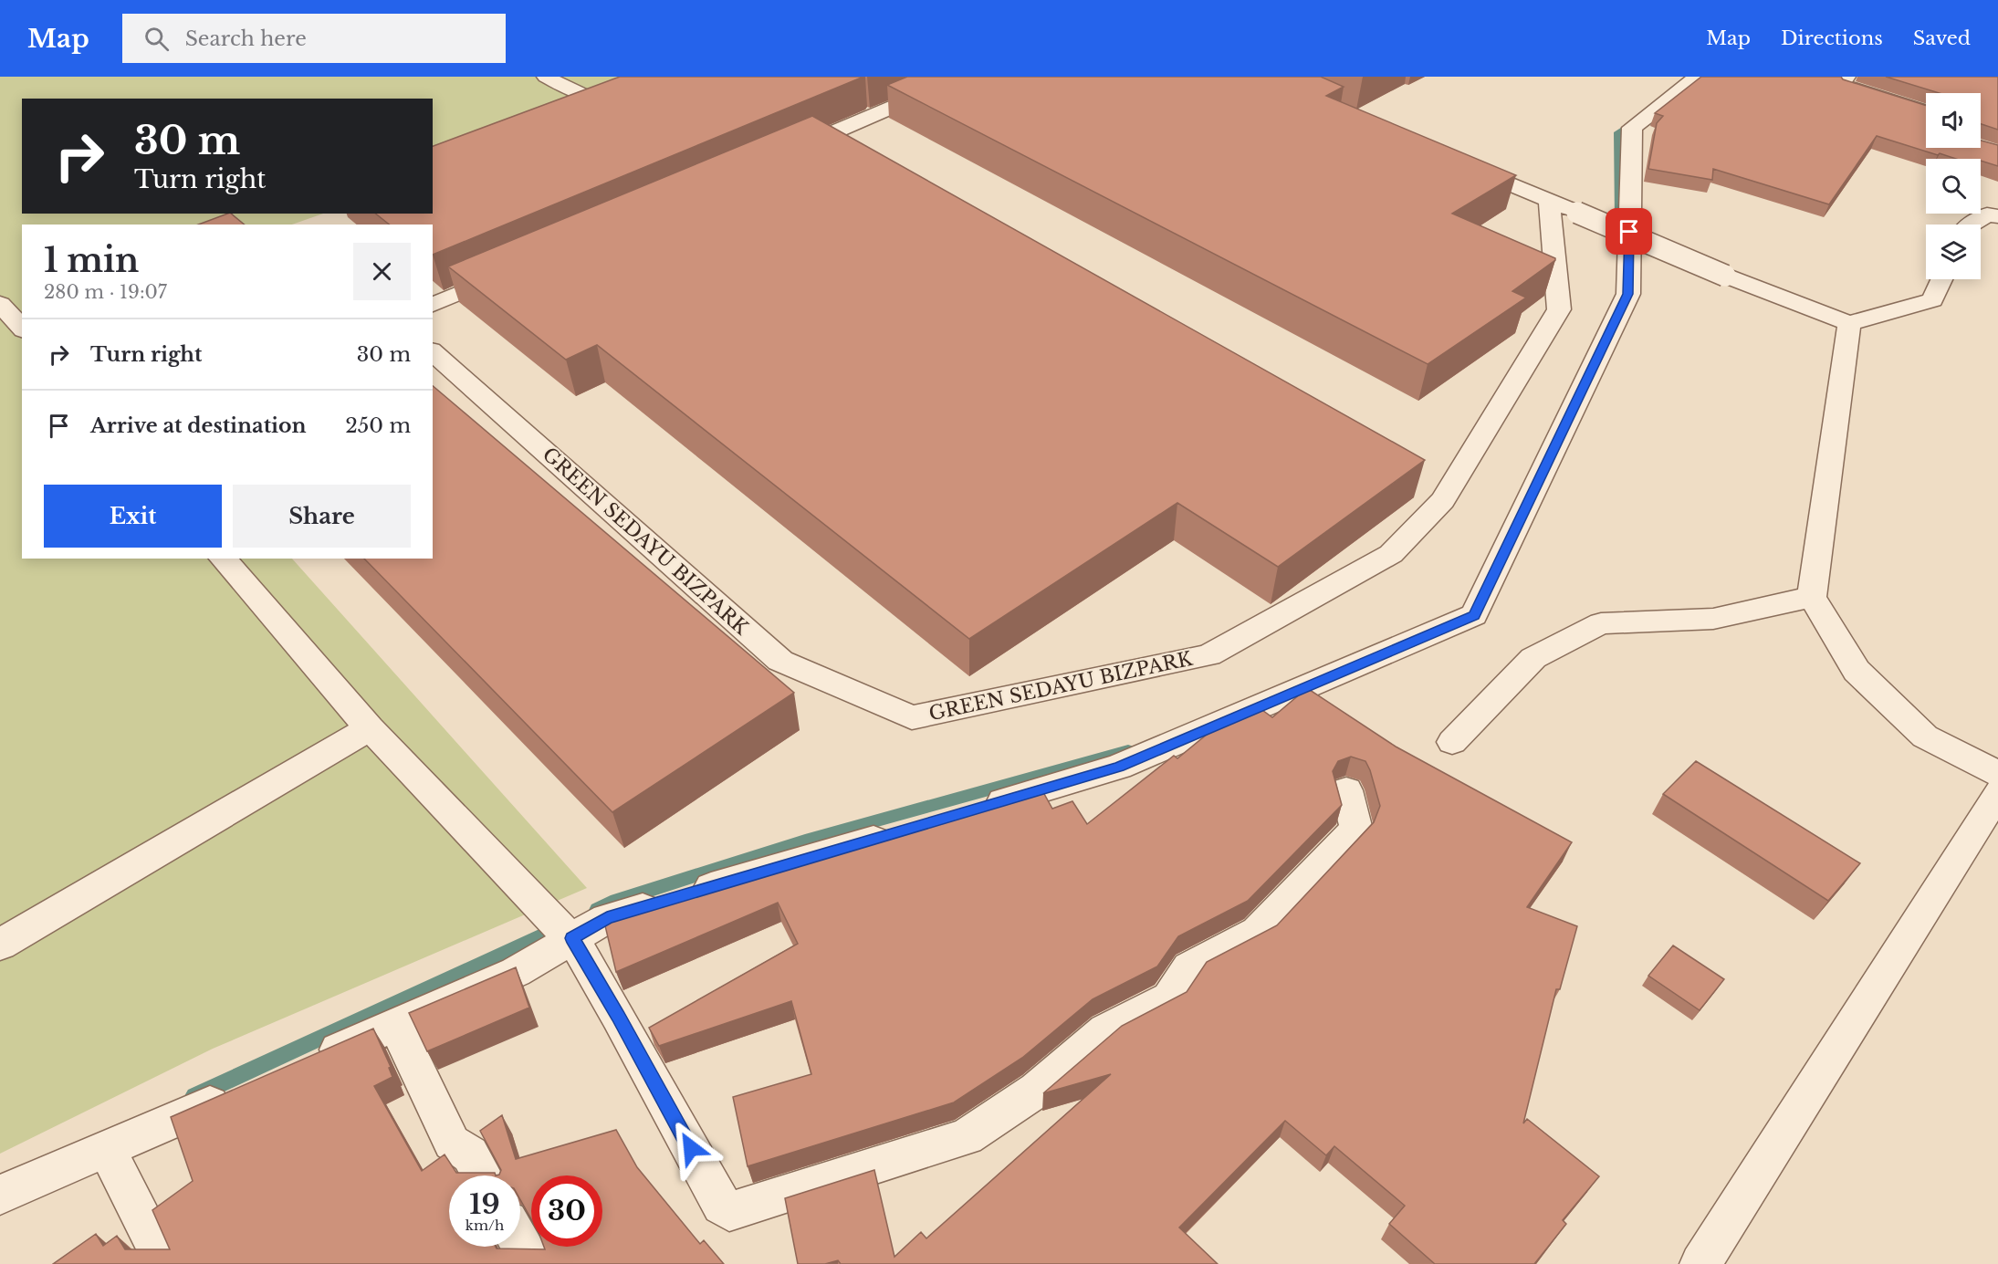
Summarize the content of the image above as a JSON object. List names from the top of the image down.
{
  "streets": {
    "street": ["GREEN SEDAYU BIZPARK"]
  },
  "page": {
    "header": "Map",
    "search": "Search here",
    "nav": ["Map", "Directions", "Saved"],
    "turn": ["30 m", "Turn right"],
    "heading": ["1 min", "280 m · 19:07"],
    "list": [
      {
        "name": "Turn right",
        "value": "30 m"
      },
      {
        "name": "Arrive at destination",
        "value": "250 m"
      }
    ],
    "buttons": ["Exit", "Share"],
    "speed": "19 km/h",
    "limit": "30"
  }
}
